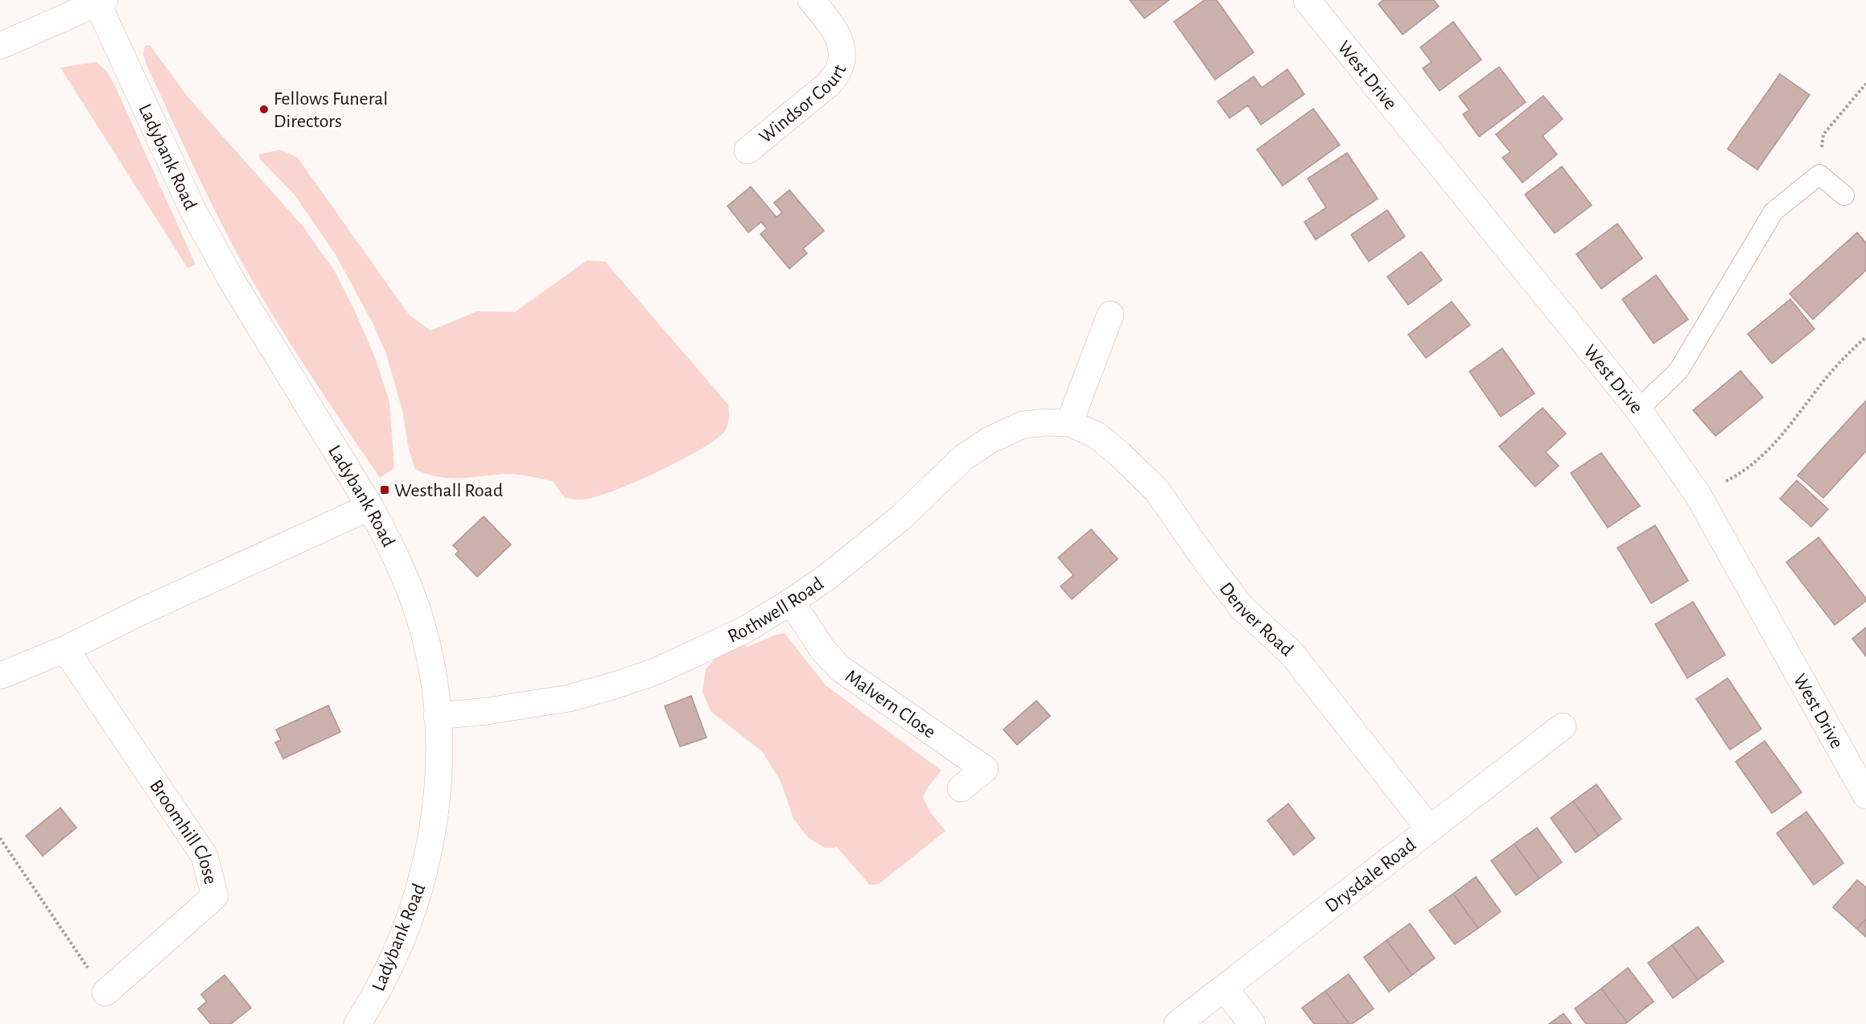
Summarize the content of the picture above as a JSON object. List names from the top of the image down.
{
  "streets": {
    "street": [
      "West Drive",
      "Windsor Court",
      "Ladybank Road",
      "Rothwell Road",
      "Denver Road",
      "Malvern Close",
      "Broomhill Close",
      "Drysdale Road"
    ]
  },
  "crossings": [
    ["Ladybank Road", "Rothwell Road"],
    ["Rothwell Road", "Denver Road"],
    ["Rothwell Road", "Malvern Close"],
    ["Denver Road", "Drysdale Road"]
  ],
  "places": {
    "other": ["Fellows Funeral Directors"],
    "transit": ["Westhall Road"]
  }
}
